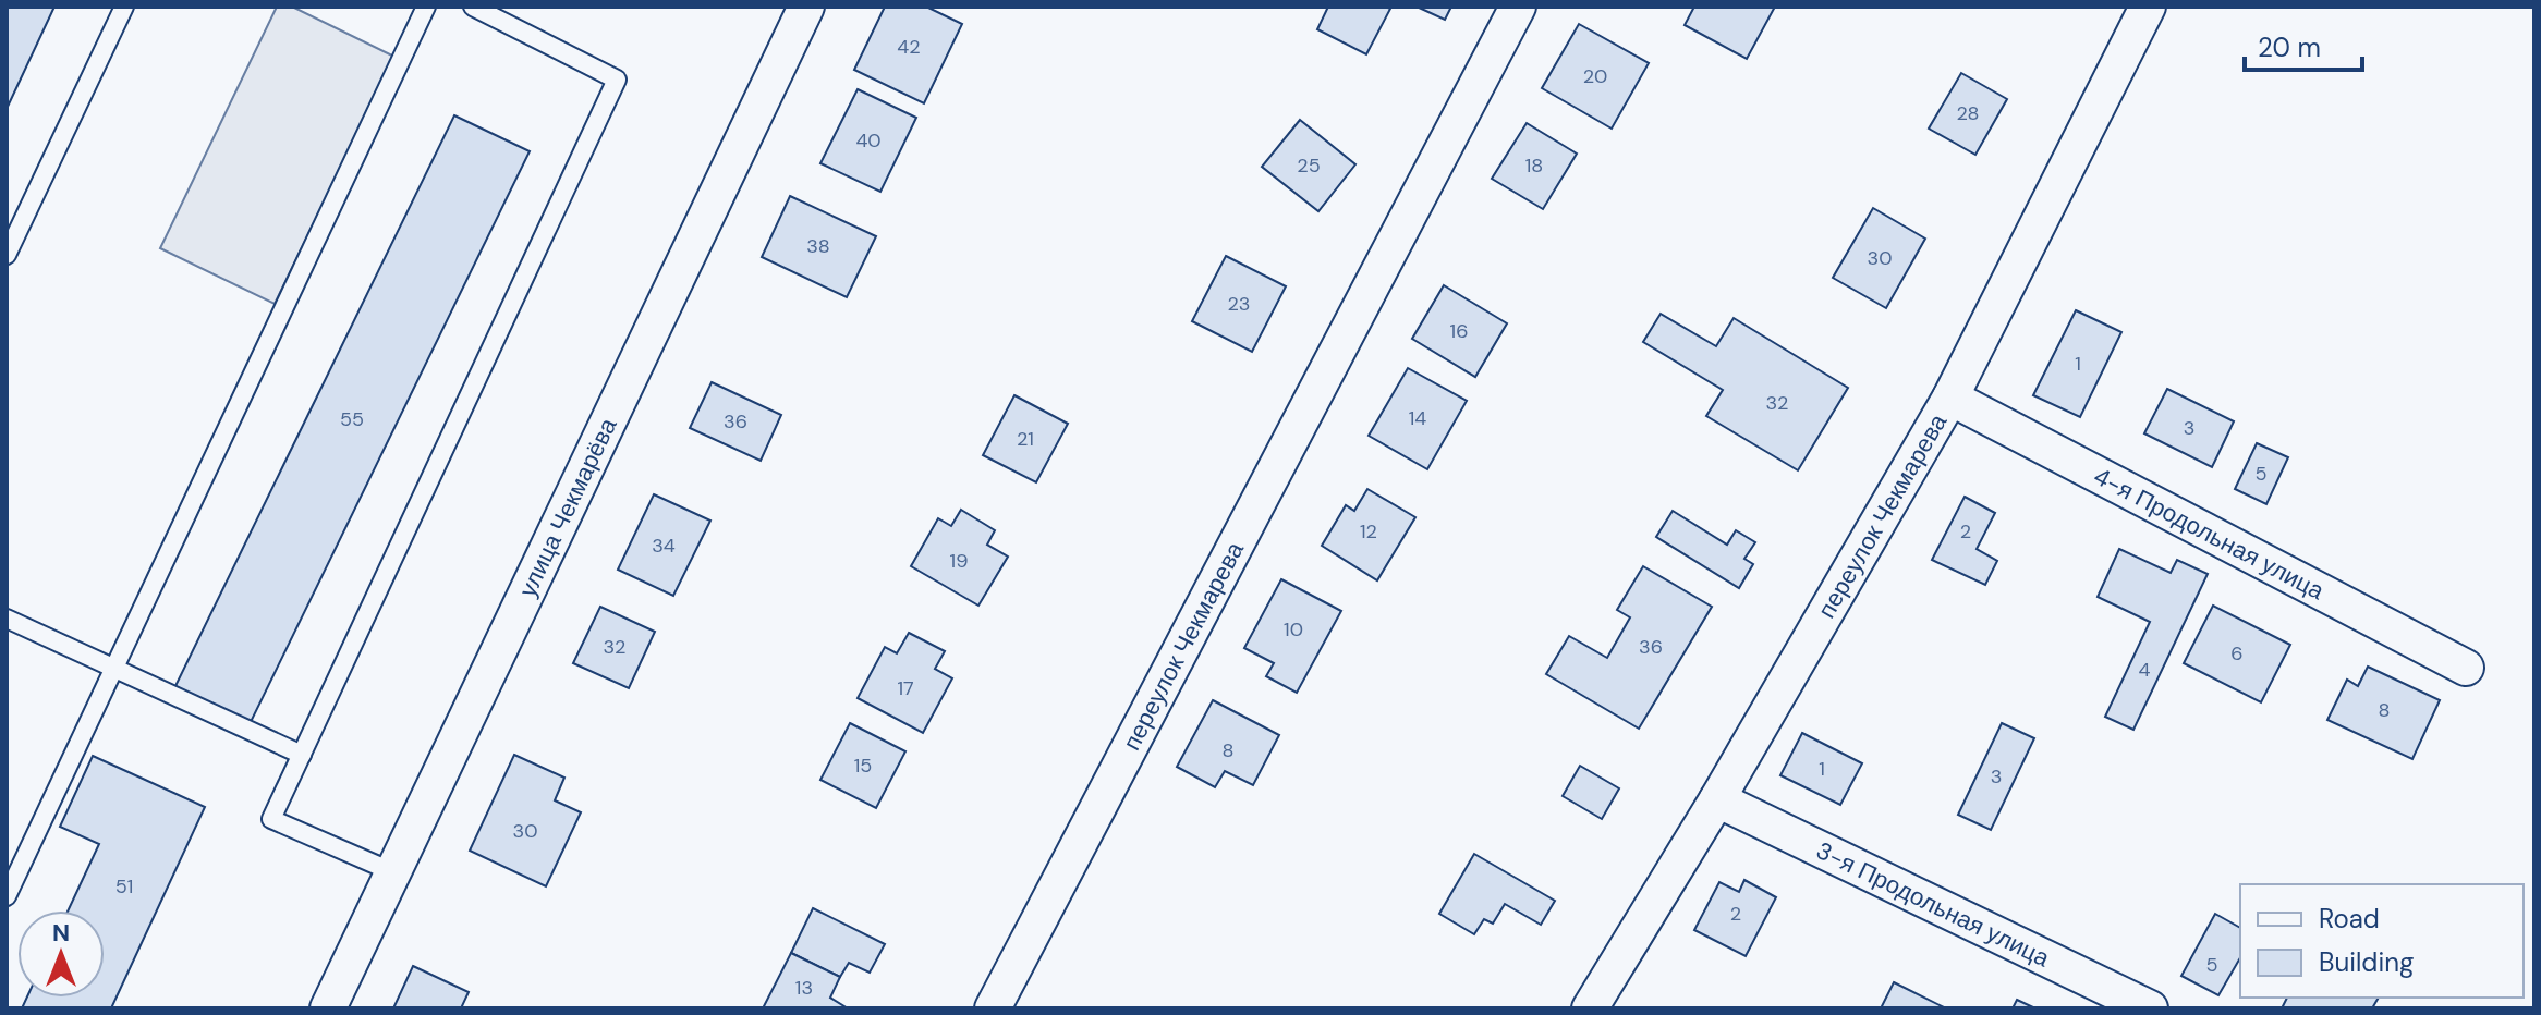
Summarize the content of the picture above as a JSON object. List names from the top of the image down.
{
  "streets": {
    "street": [
      "улица Чекмарёва",
      "переулок Чекмарева",
      "4-я Продольная улица",
      "3-я Продольная улица"
    ]
  },
  "crossings": [
    ["переулок Чекмарева", "4-я Продольная улица"],
    ["переулок Чекмарева", "3-я Продольная улица"]
  ],
  "house_numbers": [
    "42",
    "20",
    "28",
    "40",
    "25",
    "18",
    "38",
    "30",
    "23",
    "16",
    "1",
    "32",
    "14",
    "55",
    "36",
    "3",
    "21",
    "5",
    "12",
    "2",
    "34",
    "19",
    "10",
    "32",
    "36",
    "6",
    "4",
    "17",
    "8",
    "8",
    "15",
    "1",
    "3",
    "30",
    "51",
    "2",
    "5",
    "13"
  ],
  "legend": ["Road", "Building"],
  "scale_bar": "20 m",
  "north": "top"
}
